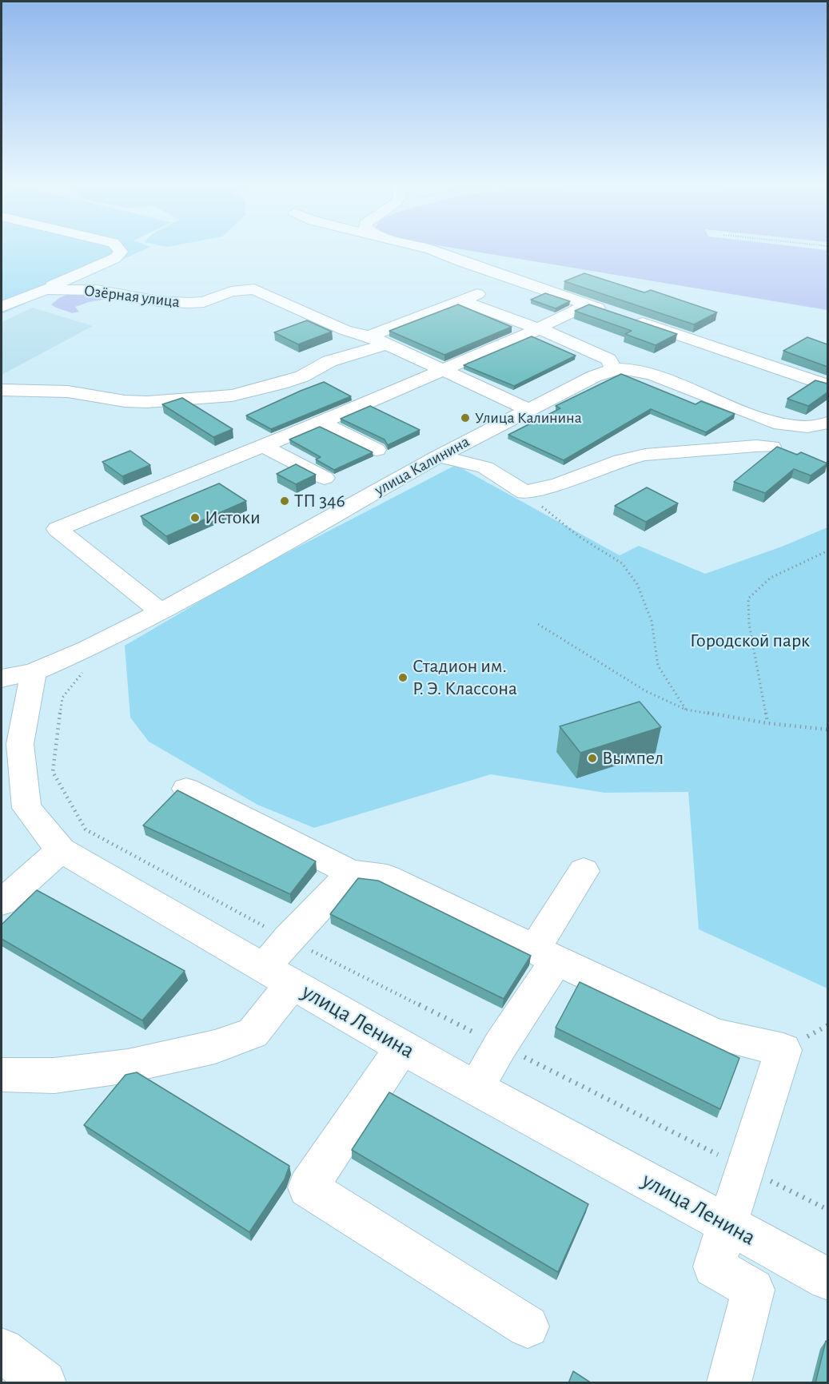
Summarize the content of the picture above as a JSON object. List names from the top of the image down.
{
  "streets": {
    "street": ["Озёрная улица", "улица Калинина", "улица Ленина"]
  },
  "crossings": [
    ["Озёрная улица", "улица Калинина"],
    ["улица Калинина", "улица Ленина"]
  ],
  "parks": ["Городской парк"],
  "places": [
    "Улица Калинина",
    "ТП 346",
    "Истоки",
    "Стадион им. Р. Э. Классона",
    "Вымпел"
  ]
}
